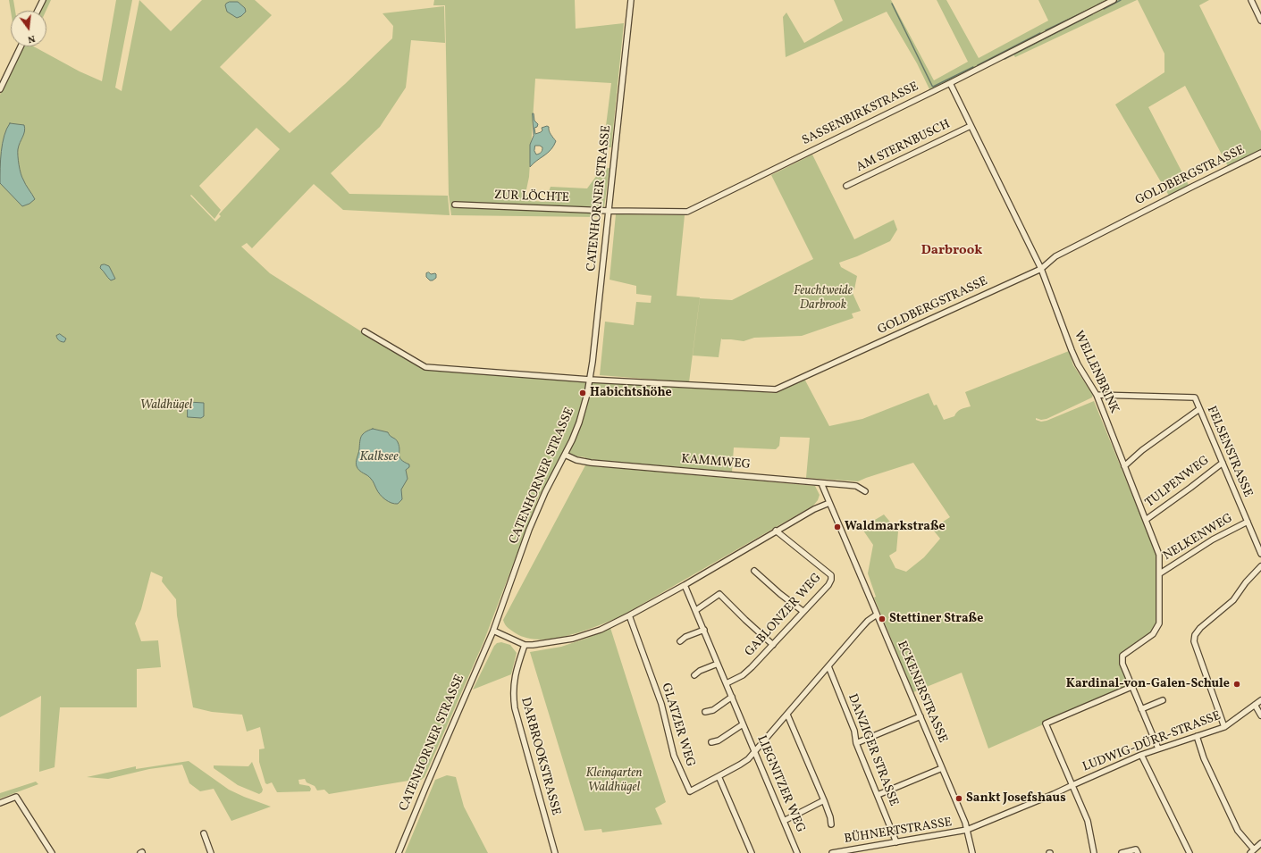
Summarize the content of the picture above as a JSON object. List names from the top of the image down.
{
  "streets": {
    "street": [
      "SASSENBIRKSTRASSE",
      "AM STERNBUSCH",
      "GOLDBERGSTRASSE",
      "ZUR LÖCHTE",
      "CATENHORNER STRASSE",
      "WELLENBRINK",
      "FELSENSTRASSE",
      "KAMMWEG",
      "TULPENWEG",
      "NELKENWEG",
      "GABLONZER WEG",
      "ECKENERSTRASSE",
      "GLATZER WEG",
      "LUDWIG-DÜRR-STRASSE",
      "DANZIGER STRASSE",
      "DARBROOKSTRASSE",
      "LIEGNITZER WEG",
      "BÜHNERTSTRASSE"
    ]
  },
  "crossings": [
    ["SASSENBIRKSTRASSE", "ZUR LÖCHTE"],
    ["SASSENBIRKSTRASSE", "CATENHORNER STRASSE"],
    ["SASSENBIRKSTRASSE", "WELLENBRINK"],
    ["AM STERNBUSCH", "WELLENBRINK"],
    ["GOLDBERGSTRASSE", "CATENHORNER STRASSE"],
    ["GOLDBERGSTRASSE", "WELLENBRINK"],
    ["ZUR LÖCHTE", "CATENHORNER STRASSE"],
    ["CATENHORNER STRASSE", "KAMMWEG"],
    ["WELLENBRINK", "FELSENSTRASSE"],
    ["WELLENBRINK", "TULPENWEG"],
    ["WELLENBRINK", "NELKENWEG"],
    ["WELLENBRINK", "LUDWIG-DÜRR-STRASSE"],
    ["FELSENSTRASSE", "TULPENWEG"],
    ["FELSENSTRASSE", "NELKENWEG"],
    ["KAMMWEG", "ECKENERSTRASSE"],
    ["GABLONZER WEG", "LIEGNITZER WEG"],
    ["ECKENERSTRASSE", "LUDWIG-DÜRR-STRASSE"],
    ["ECKENERSTRASSE", "BÜHNERTSTRASSE"],
    ["LUDWIG-DÜRR-STRASSE", "BÜHNERTSTRASSE"],
    ["DANZIGER STRASSE", "BÜHNERTSTRASSE"]
  ],
  "districts": ["Darbrook"],
  "water": ["Kalksee"],
  "parks": ["Feuchtweide Darbrook", "Waldhügel", "Kleingarten Waldhügel"],
  "places": [
    "Habichtshöhe",
    "Waldmarkstraße",
    "Stettiner Straße",
    "Kardinal-von-Galen-Schule",
    "Sankt Josefshaus"
  ],
  "north": "bottom"
}
